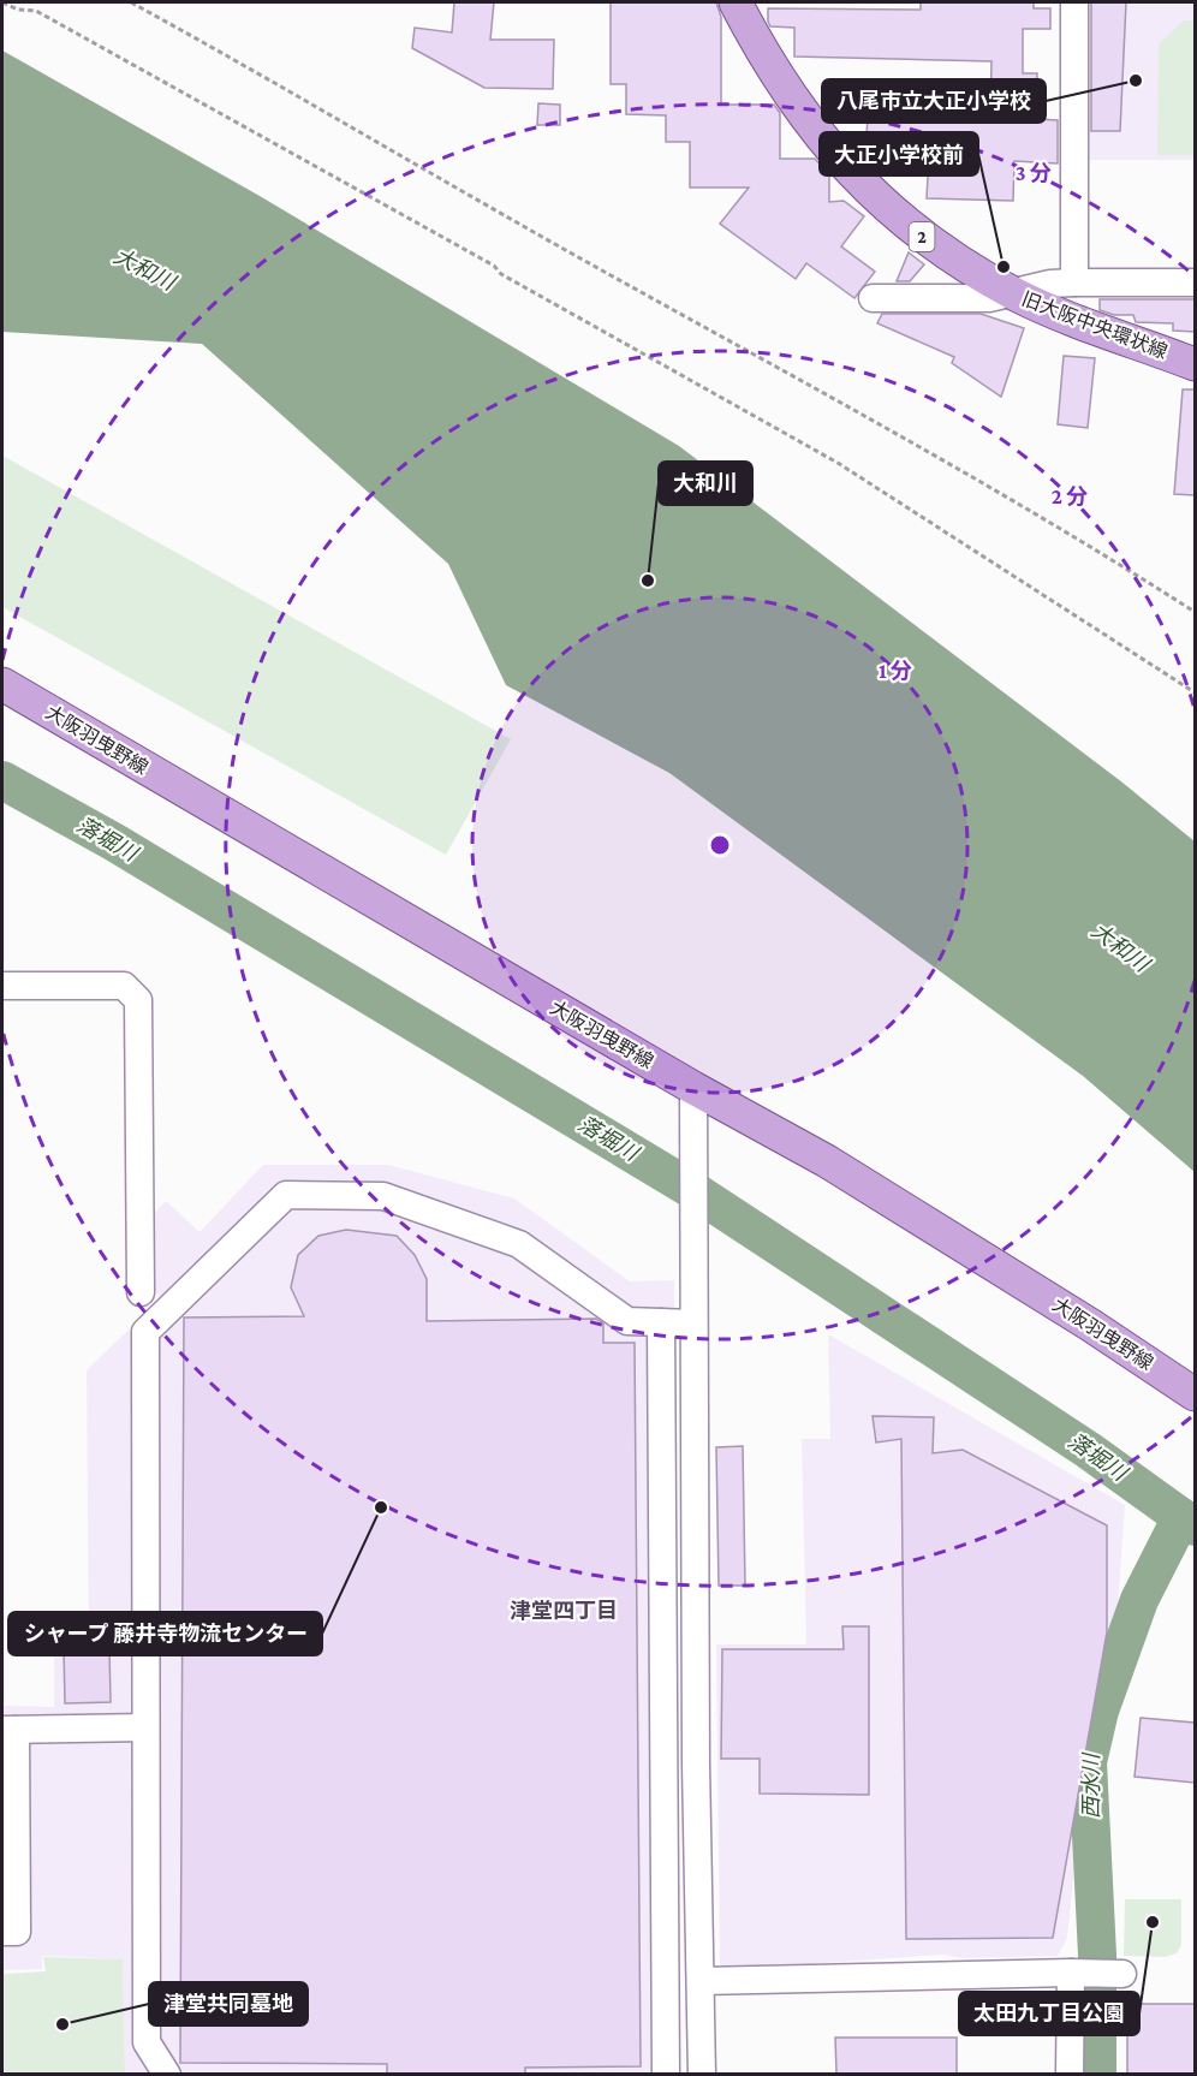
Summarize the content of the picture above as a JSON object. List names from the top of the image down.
{
  "streets": {
    "main road": ["2", "旧大阪中央環状線", "大阪羽曳野線"]
  },
  "districts": ["津堂四丁目"],
  "water": ["大和川", "落堀川", "西水川"],
  "places": [
    "八尾市立大正小学校",
    "大正小学校前",
    "大和川",
    "シャープ 藤井寺物流センター",
    "太田九丁目公園",
    "津堂共同墓地"
  ],
  "rings": ["3 分", "2 分", "1 分"]
}
